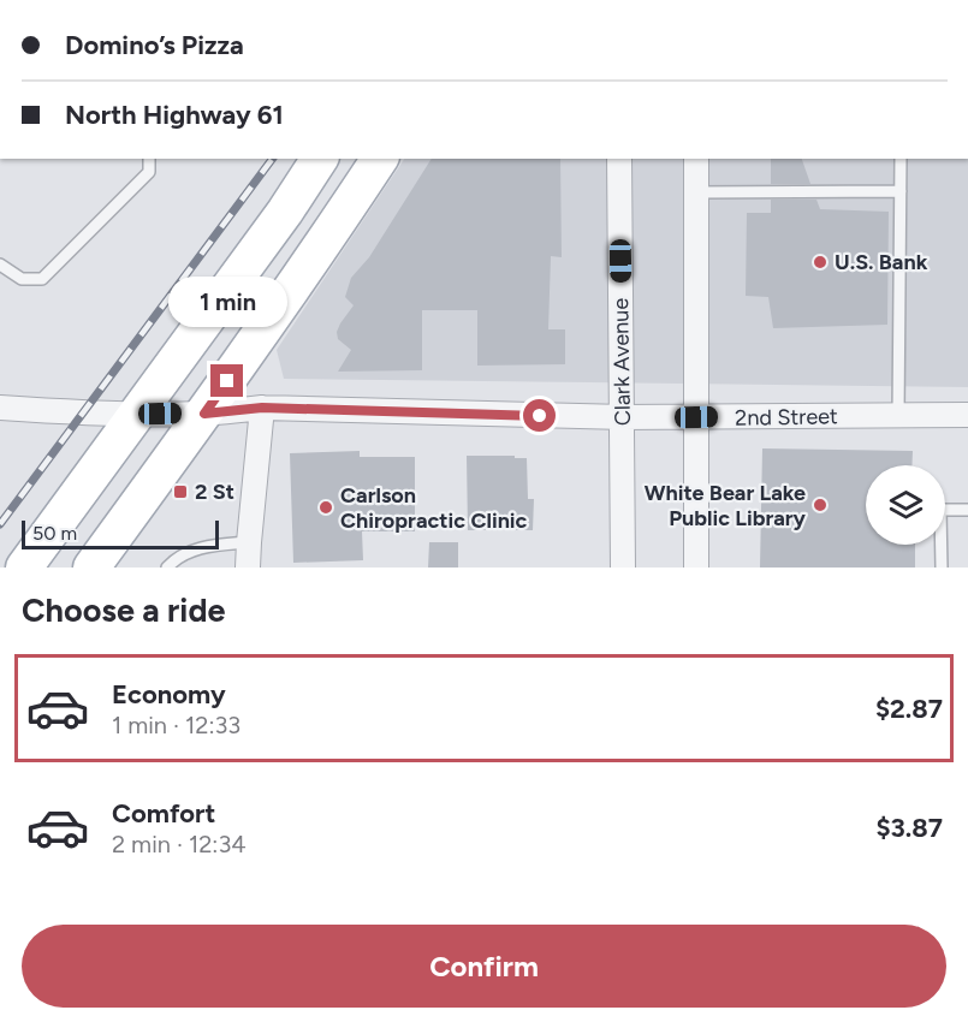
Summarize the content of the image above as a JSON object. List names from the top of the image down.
{
  "streets": {
    "street": ["Clark Avenue", "2nd Street"]
  },
  "crossings": [
    ["Clark Avenue", "2nd Street"]
  ],
  "places": {
    "other": ["U.S. Bank", "White Bear Lake Public Library", "Carlson Chiropractic Clinic"],
    "transit": ["2 St"]
  },
  "scale_bar": "50 m",
  "page": {
    "banner": ["Domino’s Pizza", "North Highway 61"],
    "bubble": "1 min",
    "scale": "50 m",
    "heading": "Choose a ride",
    "list": [
      {
        "name": "Economy",
        "note": "1 min · 12:33",
        "value": "$2.87"
      },
      {
        "name": "Comfort",
        "note": "2 min · 12:34",
        "value": "$3.87"
      }
    ],
    "buttons": "Confirm"
  }
}
